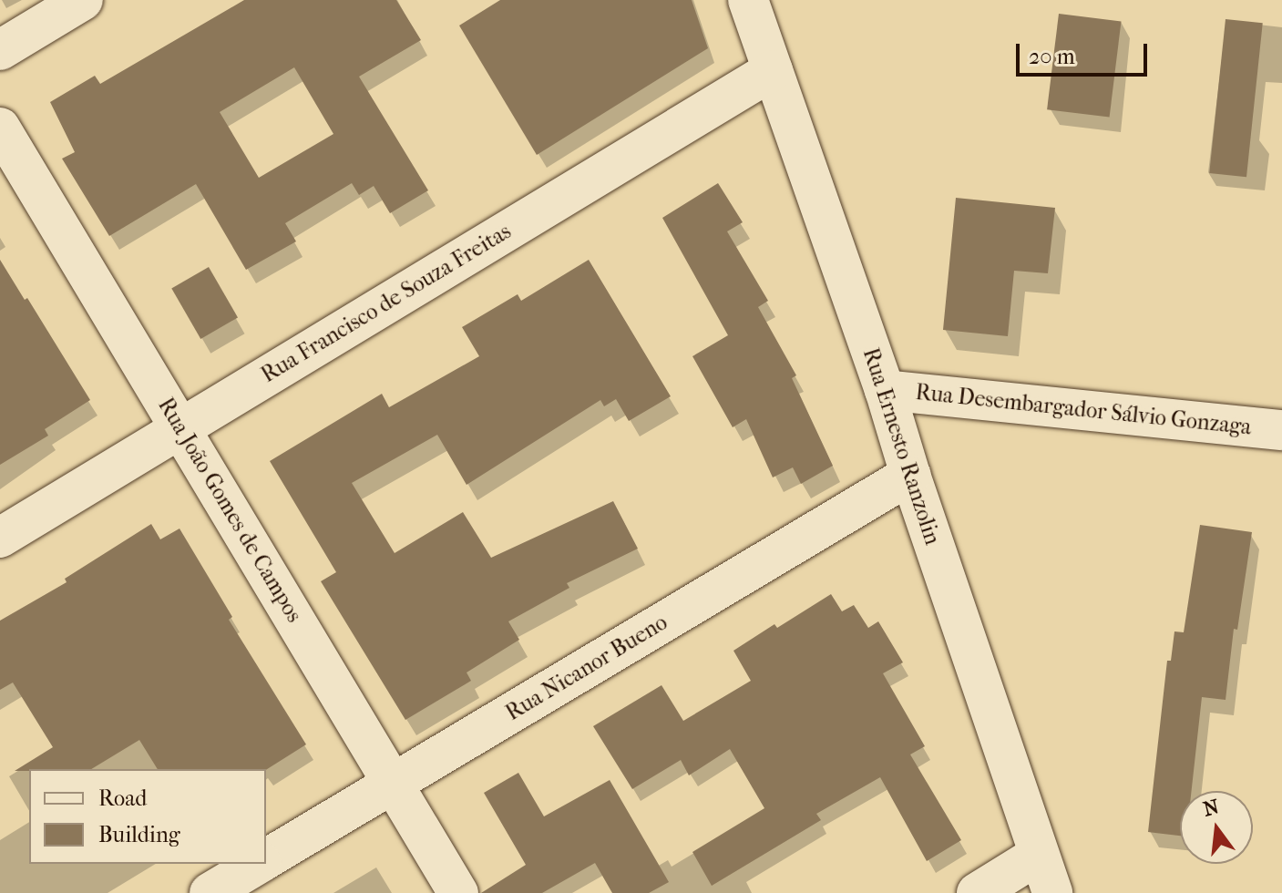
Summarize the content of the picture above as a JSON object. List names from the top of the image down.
{
  "streets": {
    "street": [
      "Rua Francisco de Souza Freitas",
      "Rua Desembargador Sálvio Gonzaga",
      "Rua Ernesto Ranzolin",
      "Rua João Gomes de Campos",
      "Rua Nicanor Bueno"
    ]
  },
  "crossings": [
    ["Rua Francisco de Souza Freitas", "Rua Ernesto Ranzolin"],
    ["Rua Francisco de Souza Freitas", "Rua João Gomes de Campos"],
    ["Rua Desembargador Sálvio Gonzaga", "Rua Ernesto Ranzolin"],
    ["Rua Ernesto Ranzolin", "Rua Nicanor Bueno"],
    ["Rua João Gomes de Campos", "Rua Nicanor Bueno"]
  ],
  "legend": ["Road", "Building"],
  "scale_bar": "20 m",
  "north": "top"
}
